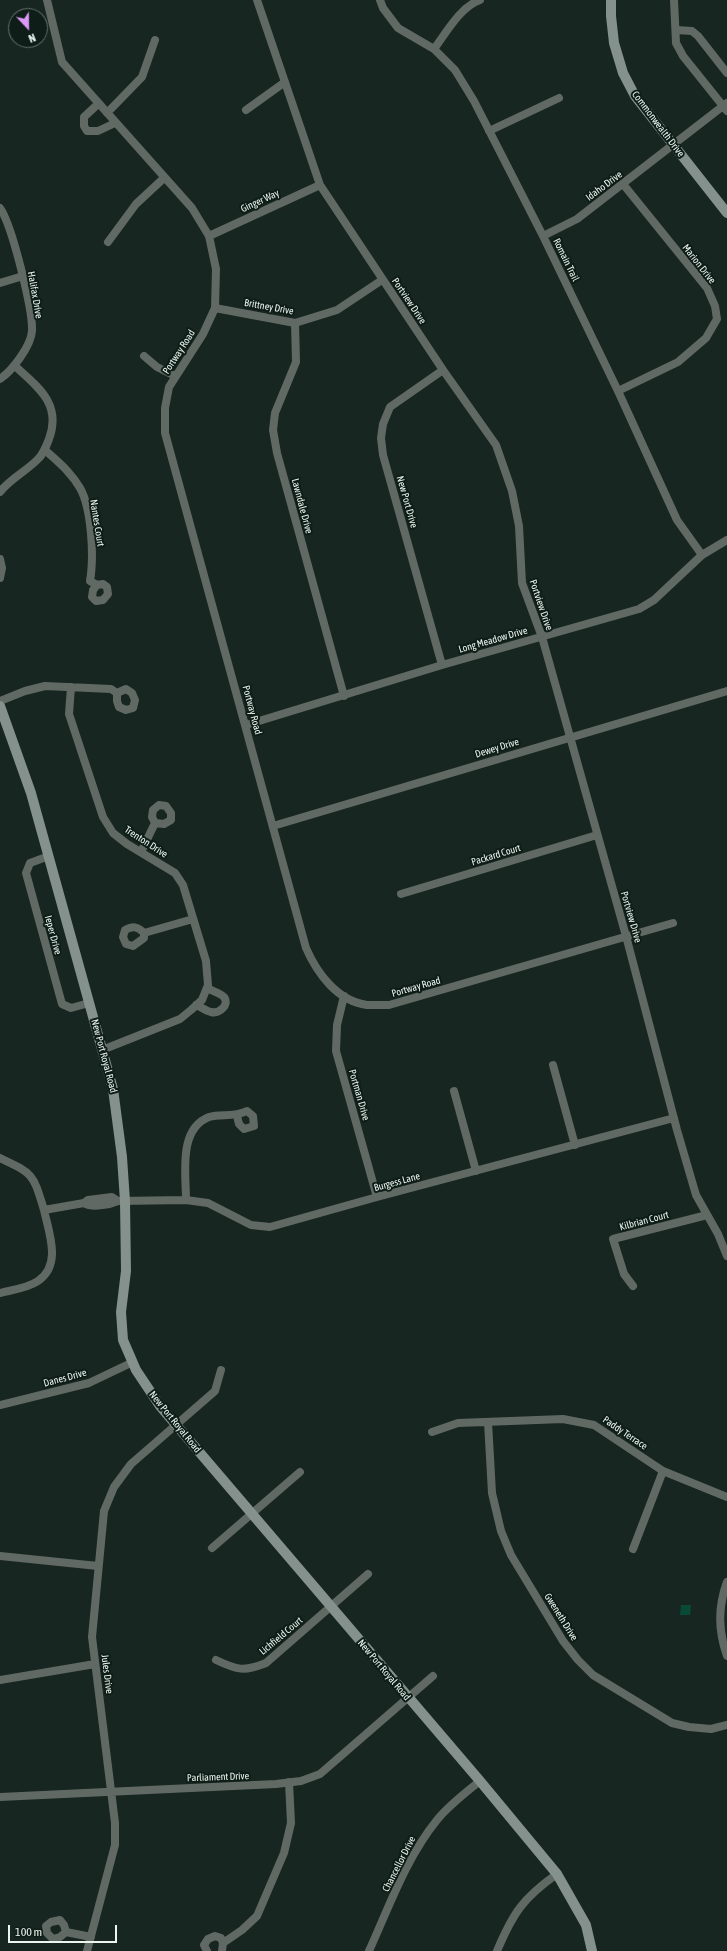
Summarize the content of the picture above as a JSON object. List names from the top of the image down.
{
  "streets": {
    "street": [
      "Commonwealth Drive",
      "Idaho Drive",
      "Ginger Way",
      "Romain Trail",
      "Marion Drive",
      "Halifax Drive",
      "Portview Drive",
      "Brittney Drive",
      "Portway Road",
      "New Port Drive",
      "Lawndale Drive",
      "Nantes Court",
      "Long Meadow Drive",
      "Dewey Drive",
      "Trenton Drive",
      "Packard Court",
      "Ieper Drive",
      "New Port Royal Road",
      "Portman Drive",
      "Burgess Lane",
      "Kilbrian Court",
      "Danes Drive",
      "Paddy Terrace",
      "Gweneth Drive",
      "Lichfield Court",
      "Jules Drive",
      "Parliament Drive",
      "Chancellor Drive"
    ]
  },
  "crossings": [
    ["Commonwealth Drive", "Idaho Drive"],
    ["Idaho Drive", "Romain Trail"],
    ["Idaho Drive", "Marion Drive"],
    ["Ginger Way", "Portview Drive"],
    ["Ginger Way", "Portway Road"],
    ["Romain Trail", "Marion Drive"],
    ["Romain Trail", "Long Meadow Drive"],
    ["Portview Drive", "Brittney Drive"],
    ["Portview Drive", "Portway Road"],
    ["Portview Drive", "New Port Drive"],
    ["Portview Drive", "Long Meadow Drive"],
    ["Portview Drive", "Dewey Drive"],
    ["Portview Drive", "Packard Court"],
    ["Portview Drive", "Burgess Lane"],
    ["Portview Drive", "Kilbrian Court"],
    ["Brittney Drive", "Portway Road"],
    ["Brittney Drive", "Lawndale Drive"],
    ["Portway Road", "Long Meadow Drive"],
    ["Portway Road", "Dewey Drive"],
    ["Portway Road", "Portman Drive"],
    ["New Port Drive", "Long Meadow Drive"],
    ["Lawndale Drive", "Long Meadow Drive"],
    ["Ieper Drive", "New Port Royal Road"],
    ["New Port Royal Road", "Burgess Lane"],
    ["New Port Royal Road", "Danes Drive"],
    ["New Port Royal Road", "Lichfield Court"],
    ["New Port Royal Road", "Jules Drive"],
    ["New Port Royal Road", "Parliament Drive"],
    ["New Port Royal Road", "Chancellor Drive"],
    ["Portman Drive", "Burgess Lane"],
    ["Paddy Terrace", "Gweneth Drive"],
    ["Jules Drive", "Parliament Drive"]
  ],
  "scale_bar": "100 m",
  "north": "bottom"
}
